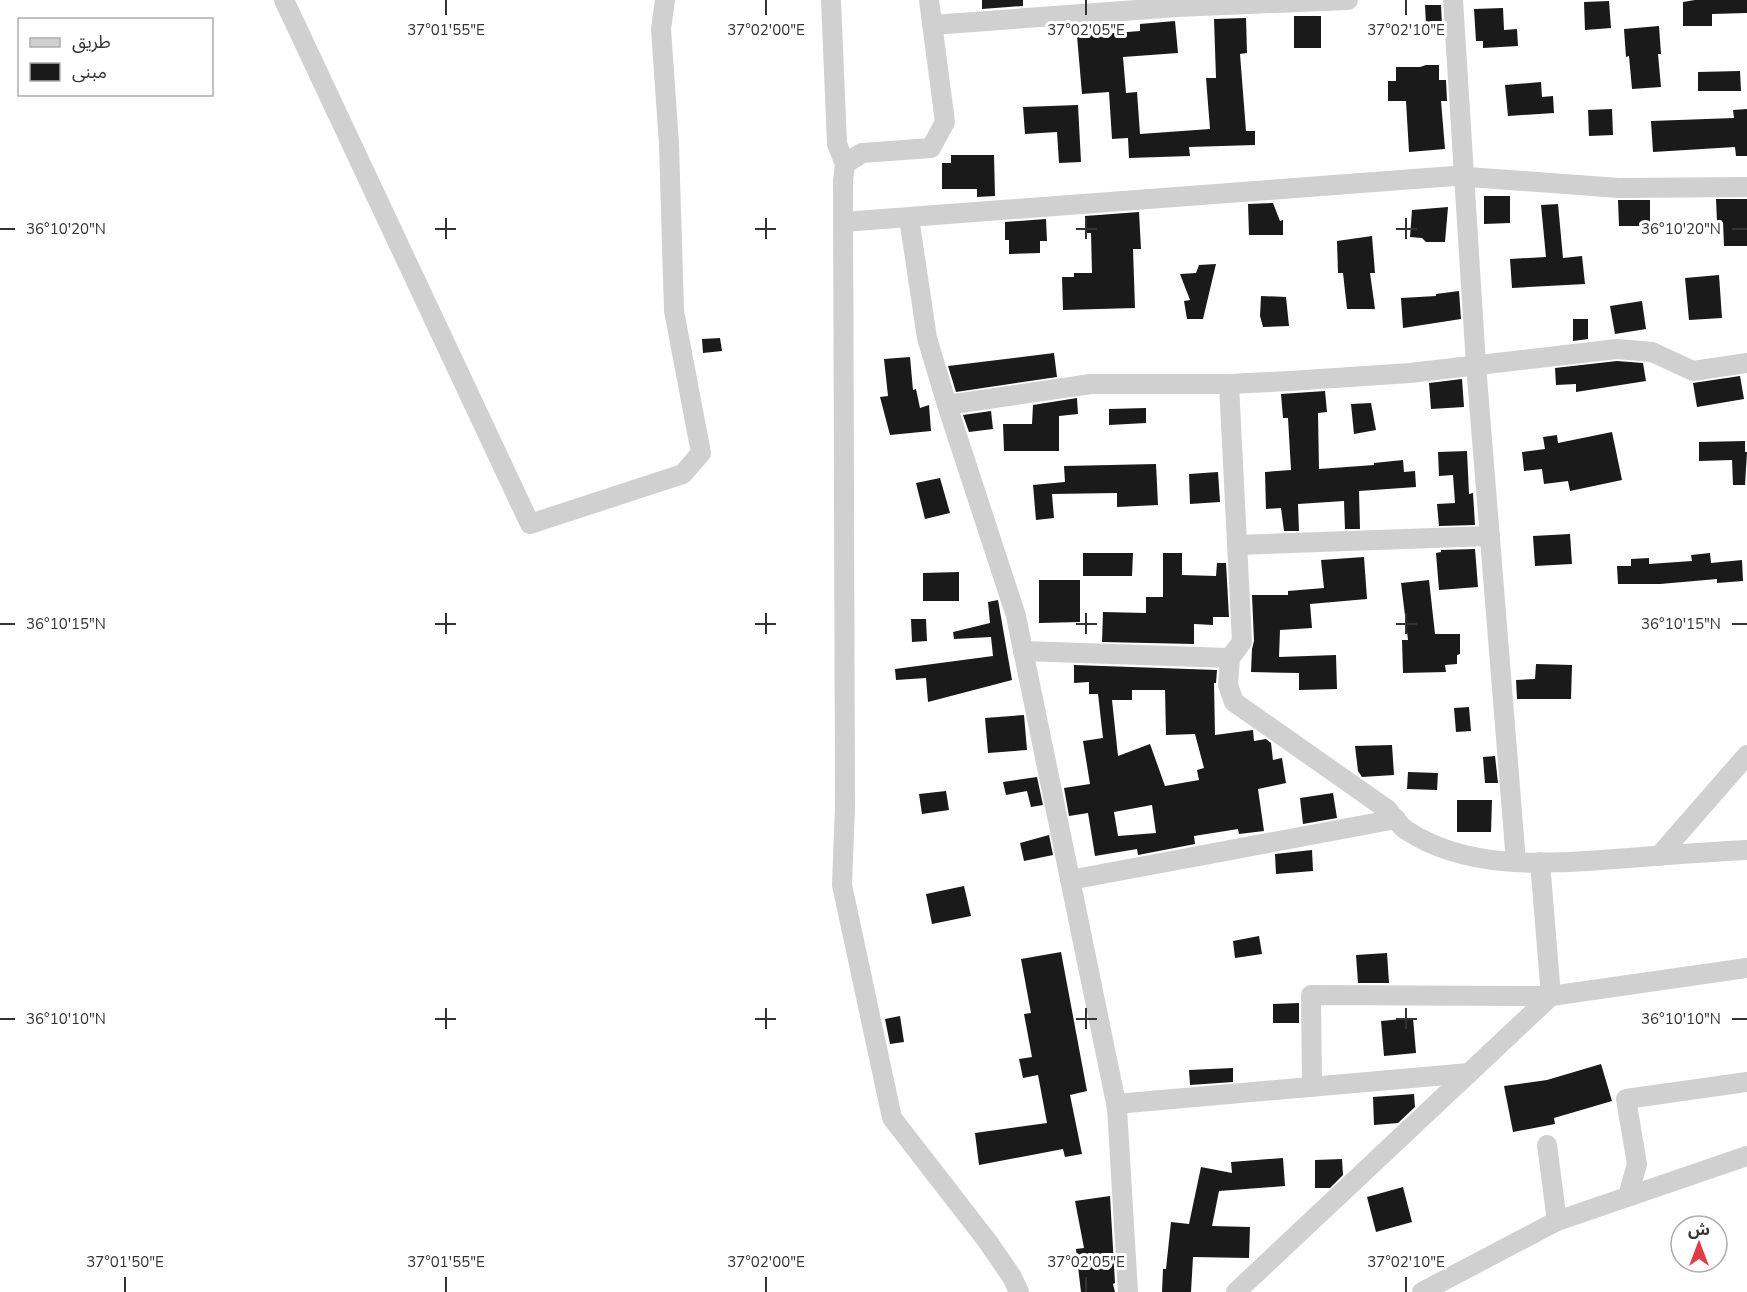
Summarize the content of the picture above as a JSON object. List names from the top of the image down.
{
  "legend": ["طريق", "مبنى"],
  "north": "top",
  "coordinates": [
    "37°01'55\"E",
    "37°02'00\"E",
    "37°02'05\"E",
    "37°02'10\"E",
    "36°10'20\"N",
    "36°10'15\"N",
    "36°10'10\"N",
    "37°01'50\"E"
  ]
}
